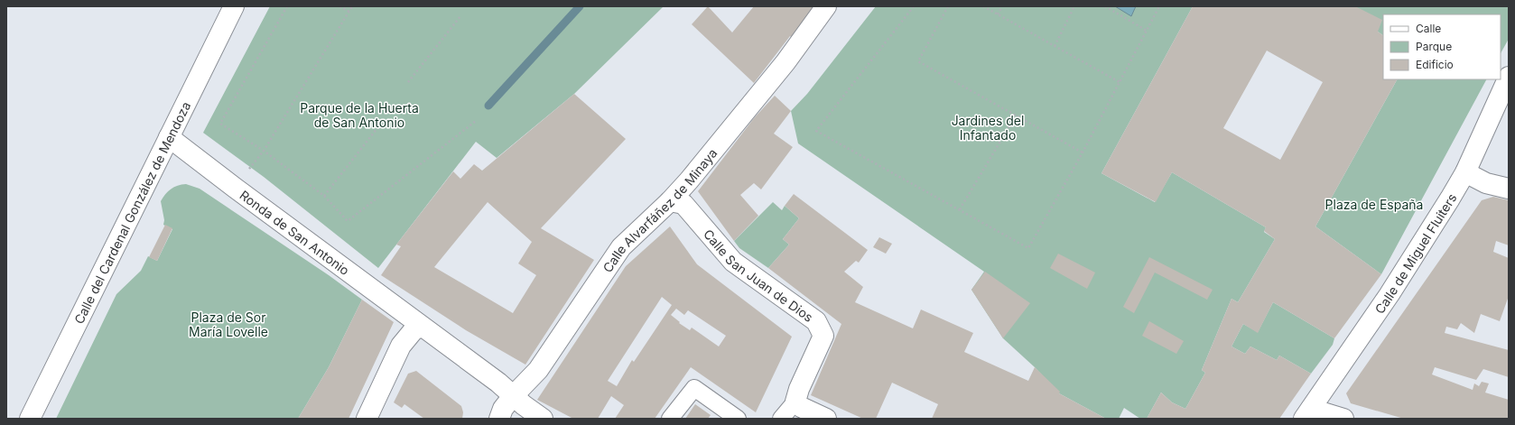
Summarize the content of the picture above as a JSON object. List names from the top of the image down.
{
  "streets": {
    "street": [
      "Calle Alvarfáñez de Minaya",
      "Calle del Cardenal González de Mendoza",
      "Ronda de San Antonio",
      "Calle de Miguel Fluiters",
      "Calle San Juan de Dios"
    ]
  },
  "crossings": [
    ["Calle Alvarfáñez de Minaya", "Ronda de San Antonio"],
    ["Calle Alvarfáñez de Minaya", "Calle San Juan de Dios"],
    ["Calle del Cardenal González de Mendoza", "Ronda de San Antonio"]
  ],
  "parks": [
    "Parque de la Huerta de San Antonio",
    "Jardines del Infantado",
    "Plaza de España",
    "Plaza de Sor María Lovelle"
  ],
  "legend": ["Calle", "Parque", "Edificio"]
}
